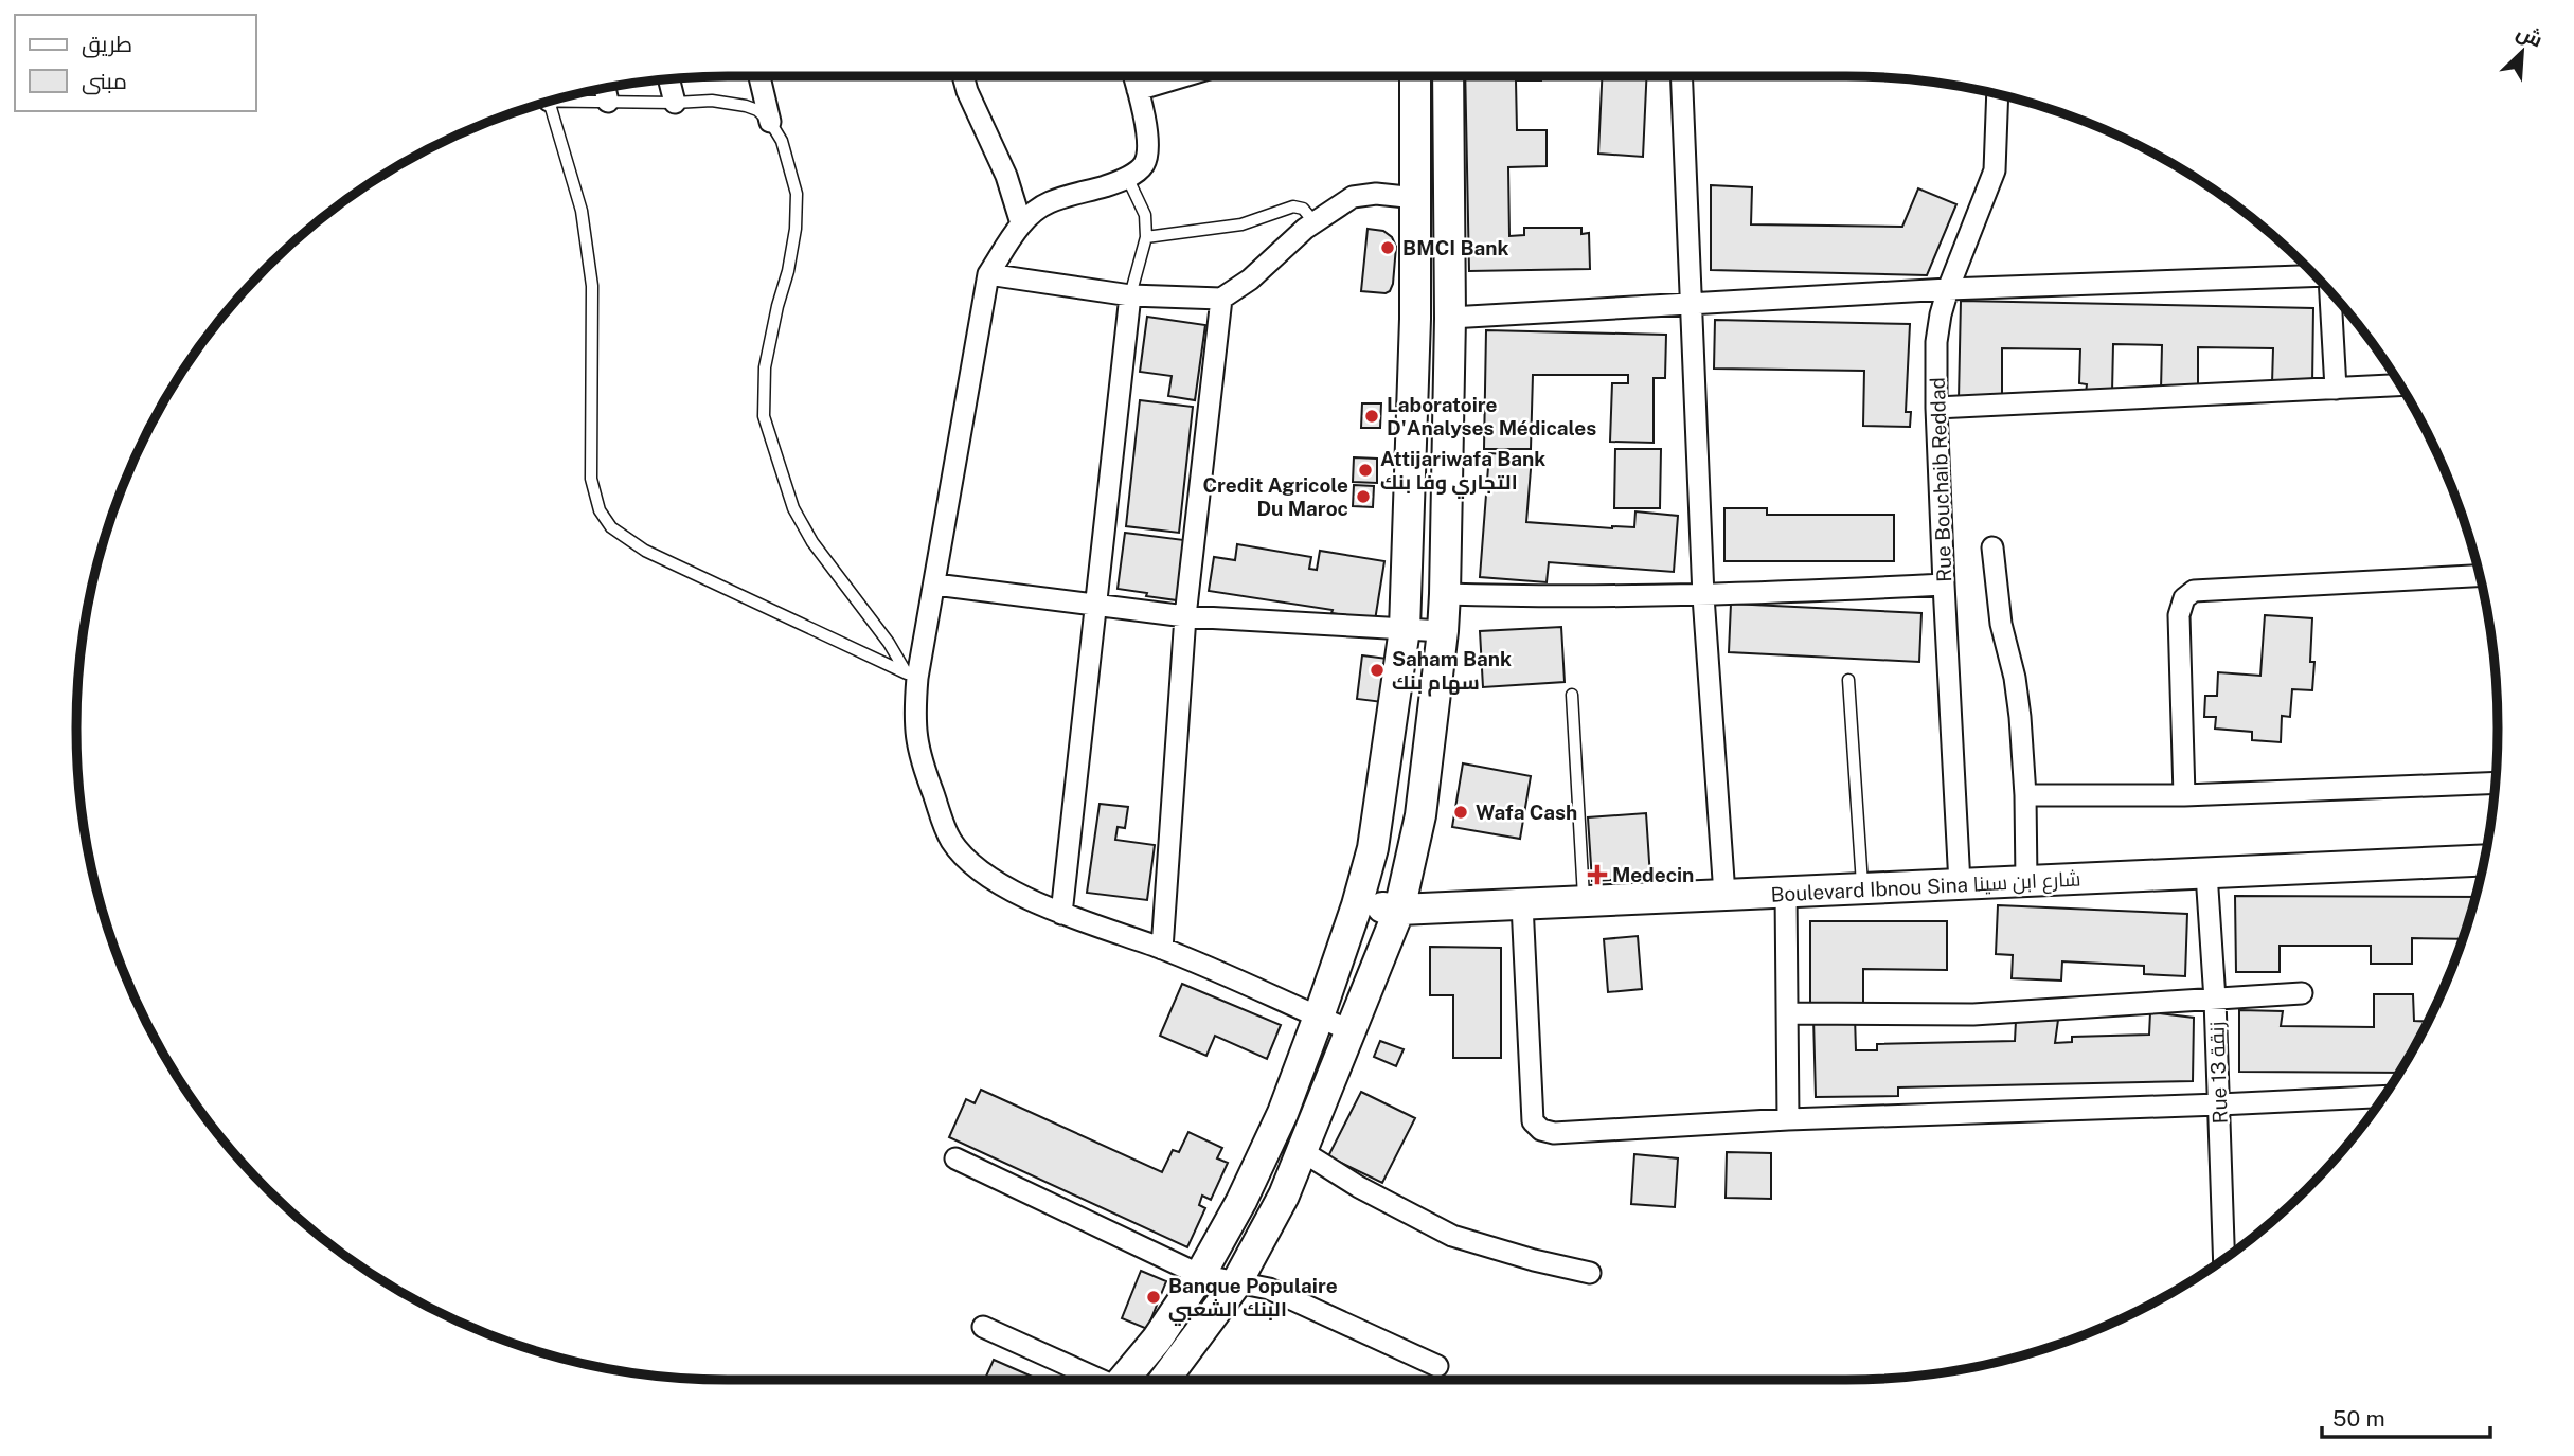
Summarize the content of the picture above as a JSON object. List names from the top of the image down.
{
  "streets": {
    "main road": ["Boulevard Ibnou Sina شارع ابن سينا"],
    "street": ["Rue Bouchaib Reddad", "Rue 13 زنقة"]
  },
  "crossings": [
    ["Rue Bouchaib Reddad", "Boulevard Ibnou Sina شارع ابن سينا"],
    ["Boulevard Ibnou Sina شارع ابن سينا", "Rue 13 زنقة"]
  ],
  "places": {
    "other": [
      "BMCI Bank",
      "Laboratoire D'Analyses Médicales",
      "Attijariwafa Bank التجاري وفا بنك",
      "Credit Agricole Du Maroc",
      "Saham Bank سهام بنك",
      "Wafa Cash",
      "Banque Populaire البنك الشعبي"
    ],
    "health": ["Medecin"]
  },
  "legend": ["طريق", "مبنى"],
  "scale_bar": "50 m",
  "north": "top right"
}
